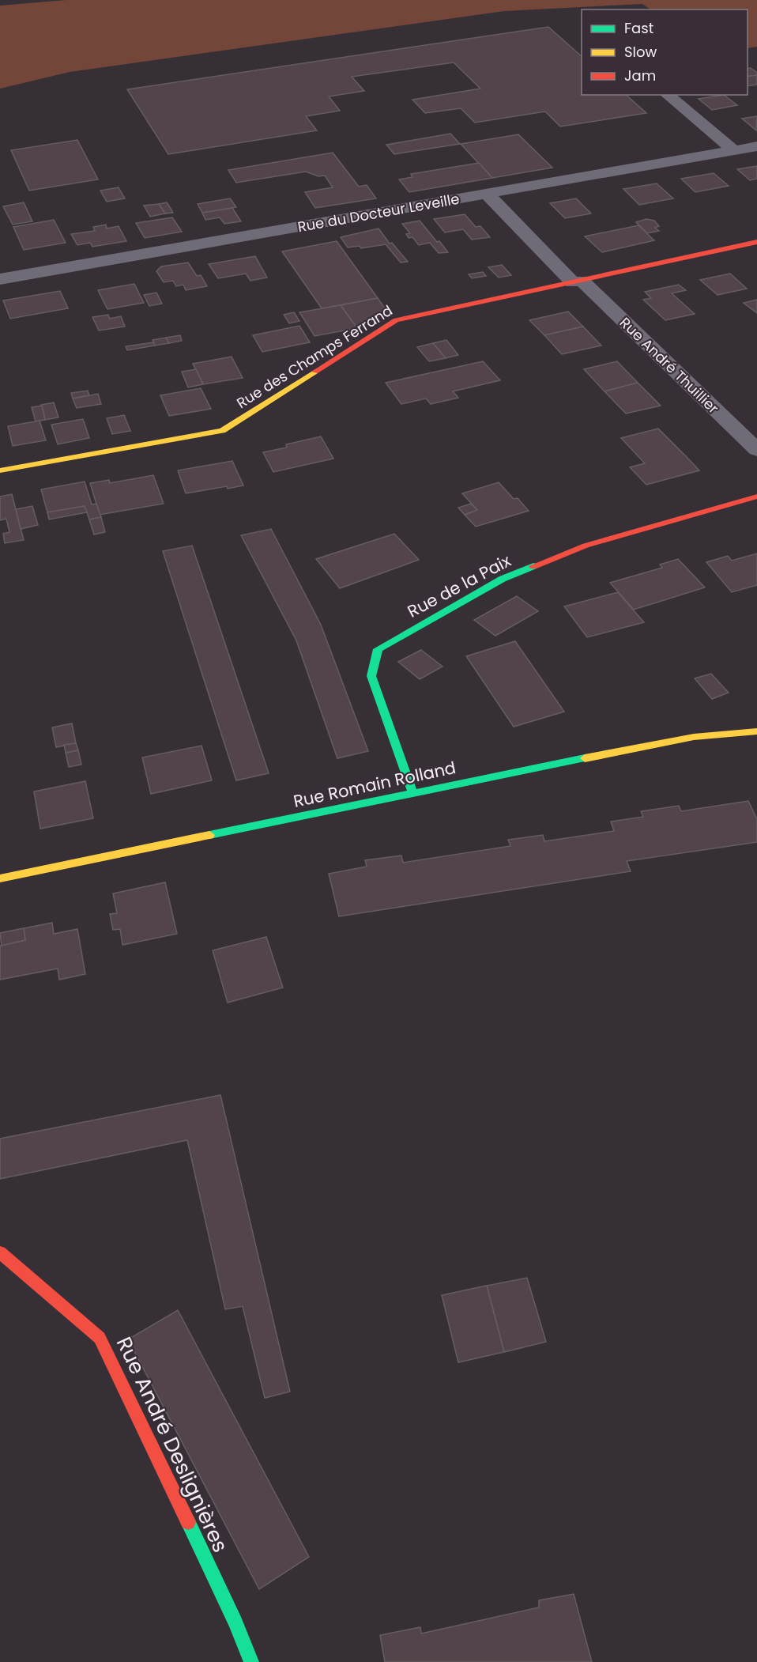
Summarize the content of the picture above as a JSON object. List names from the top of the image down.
{
  "streets": {
    "street": [
      "Rue du Docteur Leveille",
      "Rue des Champs Ferrand",
      "Rue André Thuillier",
      "Rue de la Paix",
      "Rue Romain Rolland",
      "Rue André Deslignières"
    ]
  },
  "crossings": [
    ["Rue du Docteur Leveille", "Rue André Thuillier"],
    ["Rue des Champs Ferrand", "Rue André Thuillier"],
    ["Rue de la Paix", "Rue Romain Rolland"]
  ],
  "legend": ["Fast", "Slow", "Jam"]
}
